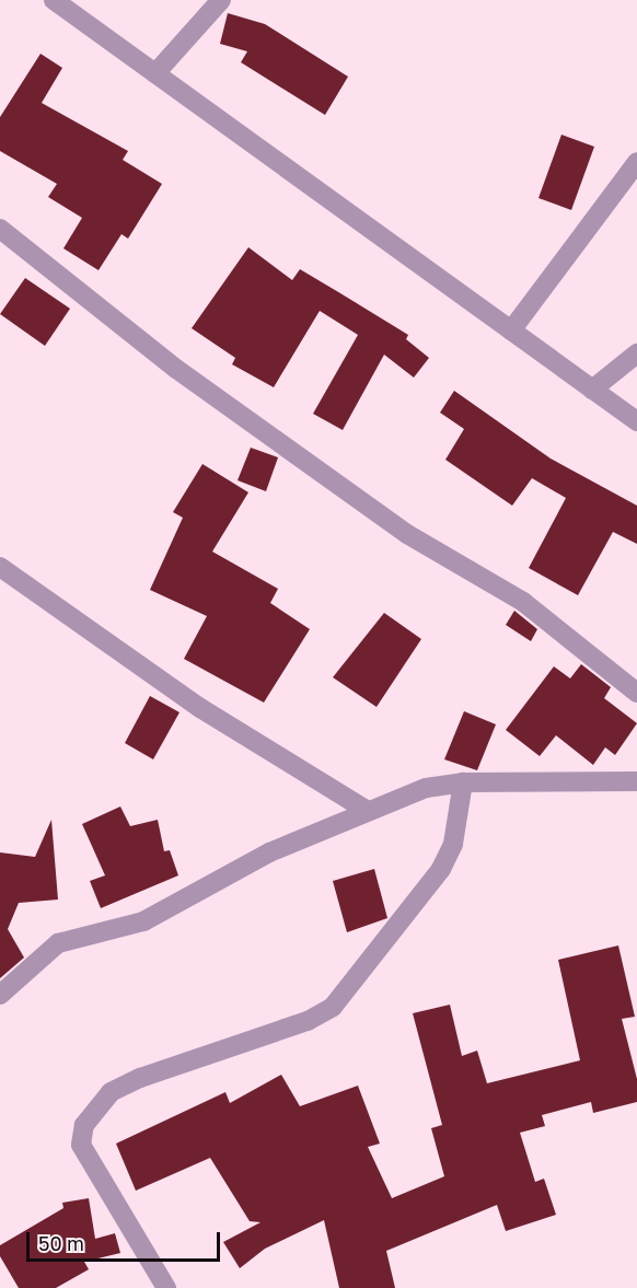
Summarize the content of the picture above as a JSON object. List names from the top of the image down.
{
  "scale_bar": "50 m"
}
